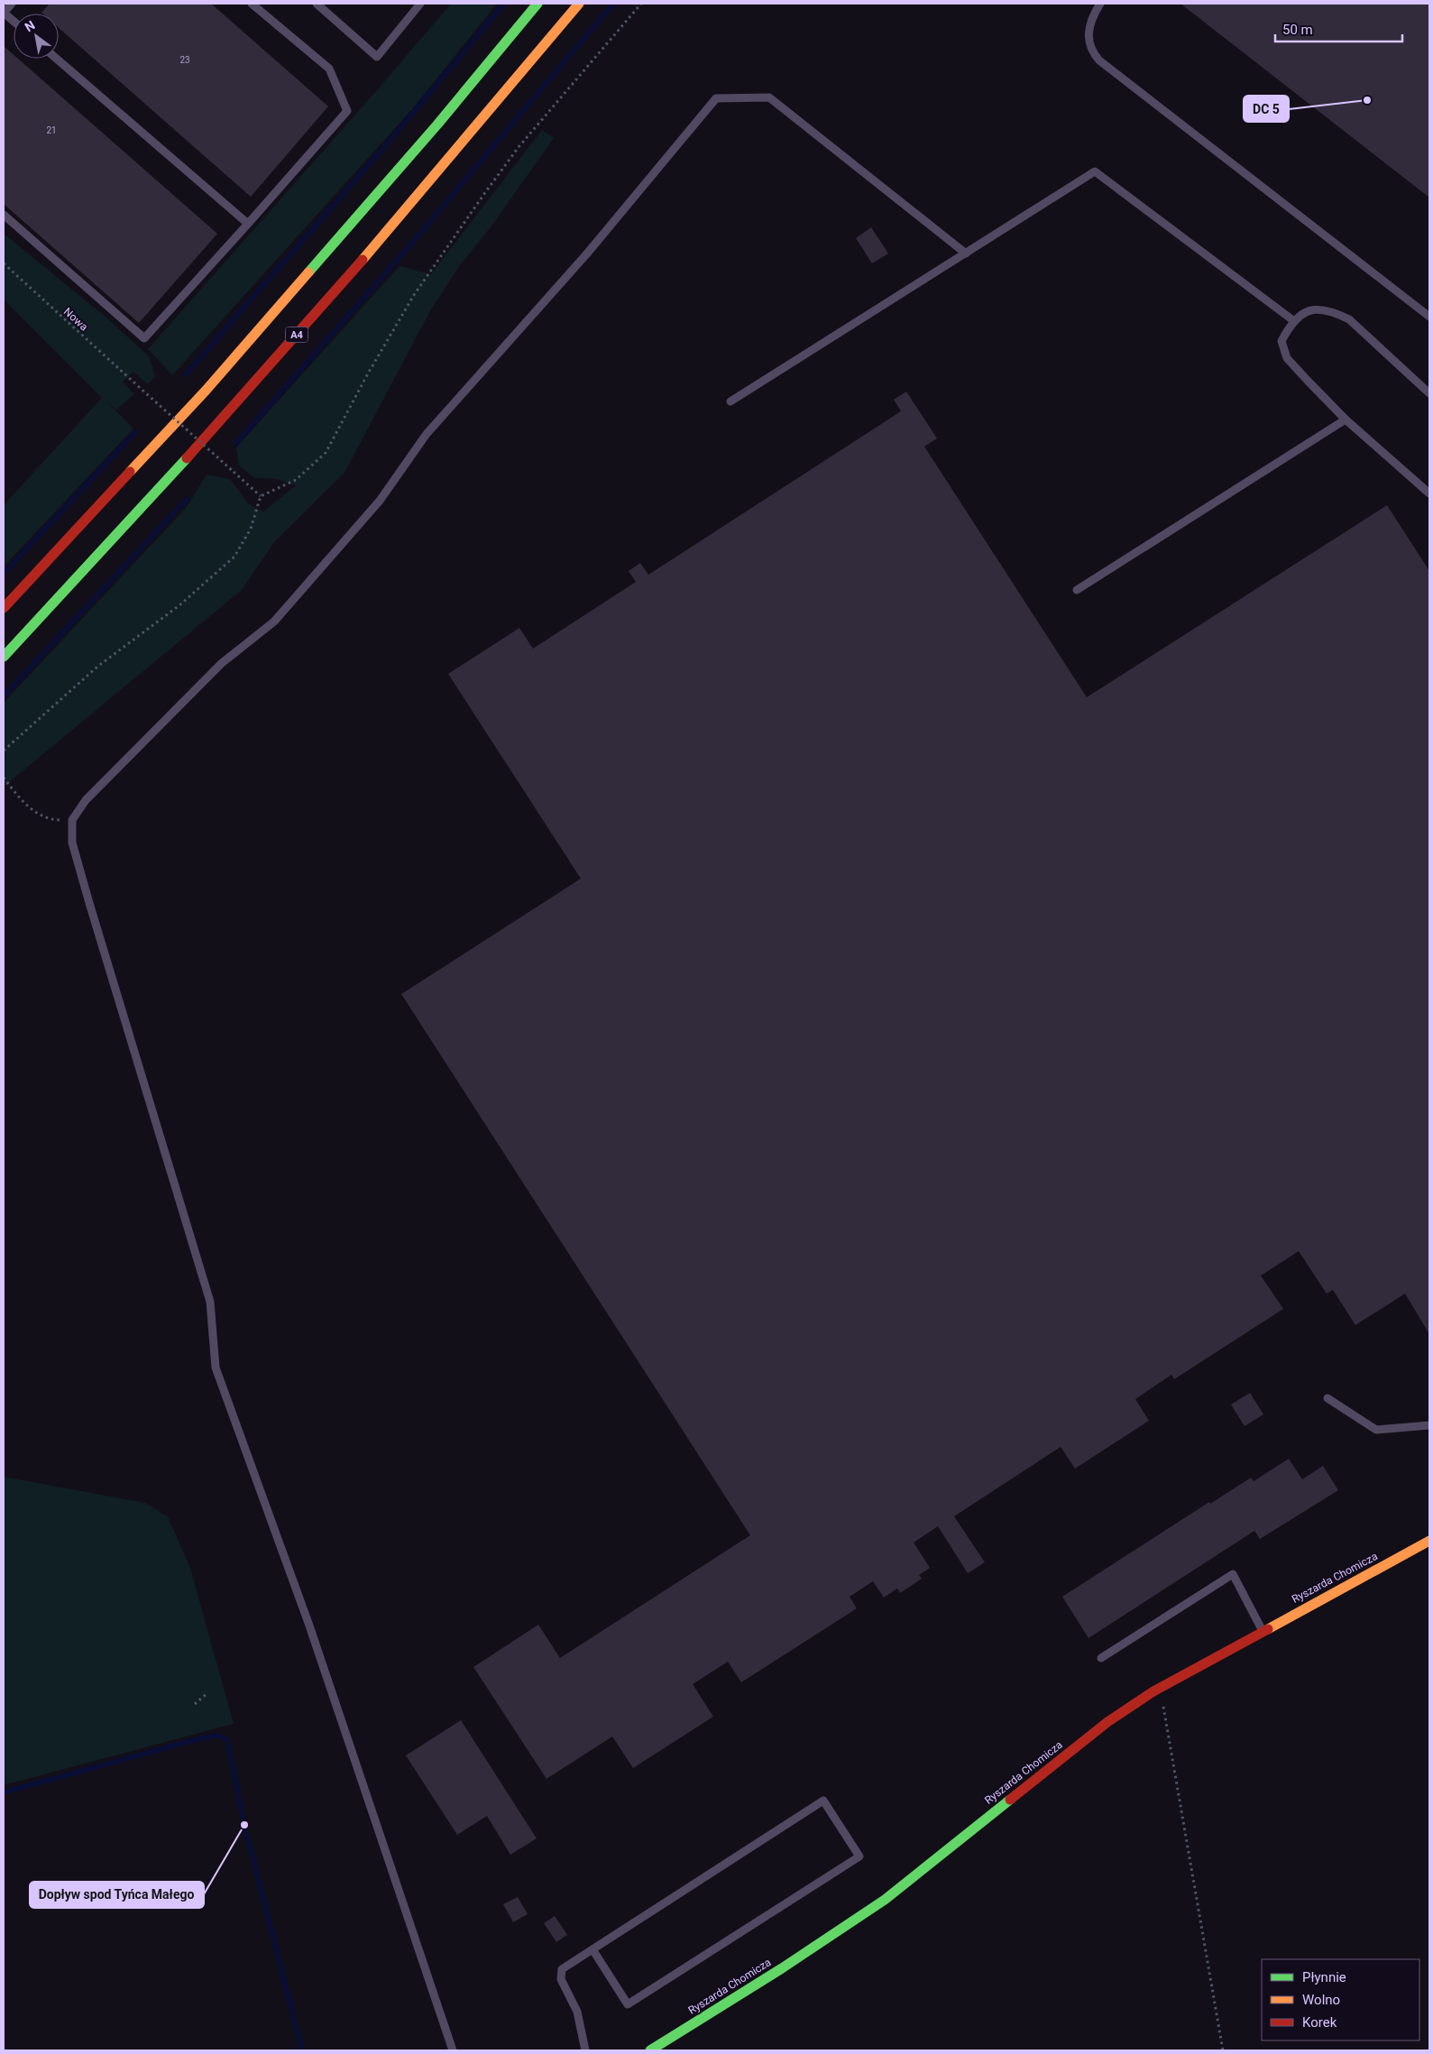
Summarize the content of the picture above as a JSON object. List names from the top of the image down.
{
  "streets": {
    "main road": ["A4", "Ryszarda Chomicza"],
    "path": ["Nowa"]
  },
  "places": ["DC 5", "Dopływ spod Tyńca Małego"],
  "house_numbers": ["23", "21"],
  "legend": ["Płynnie", "Wolno", "Korek"],
  "scale_bar": "50 m",
  "north": "top left"
}
